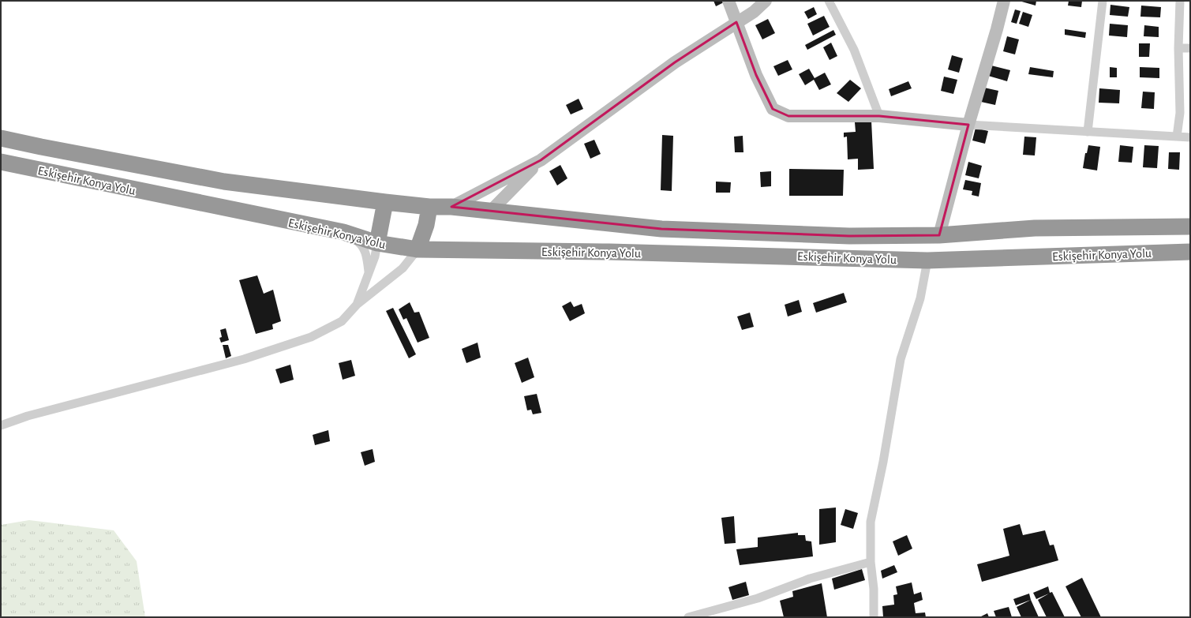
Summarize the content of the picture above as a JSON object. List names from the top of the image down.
{
  "streets": {
    "highway": ["Eskişehir Konya Yolu"]
  }
}
